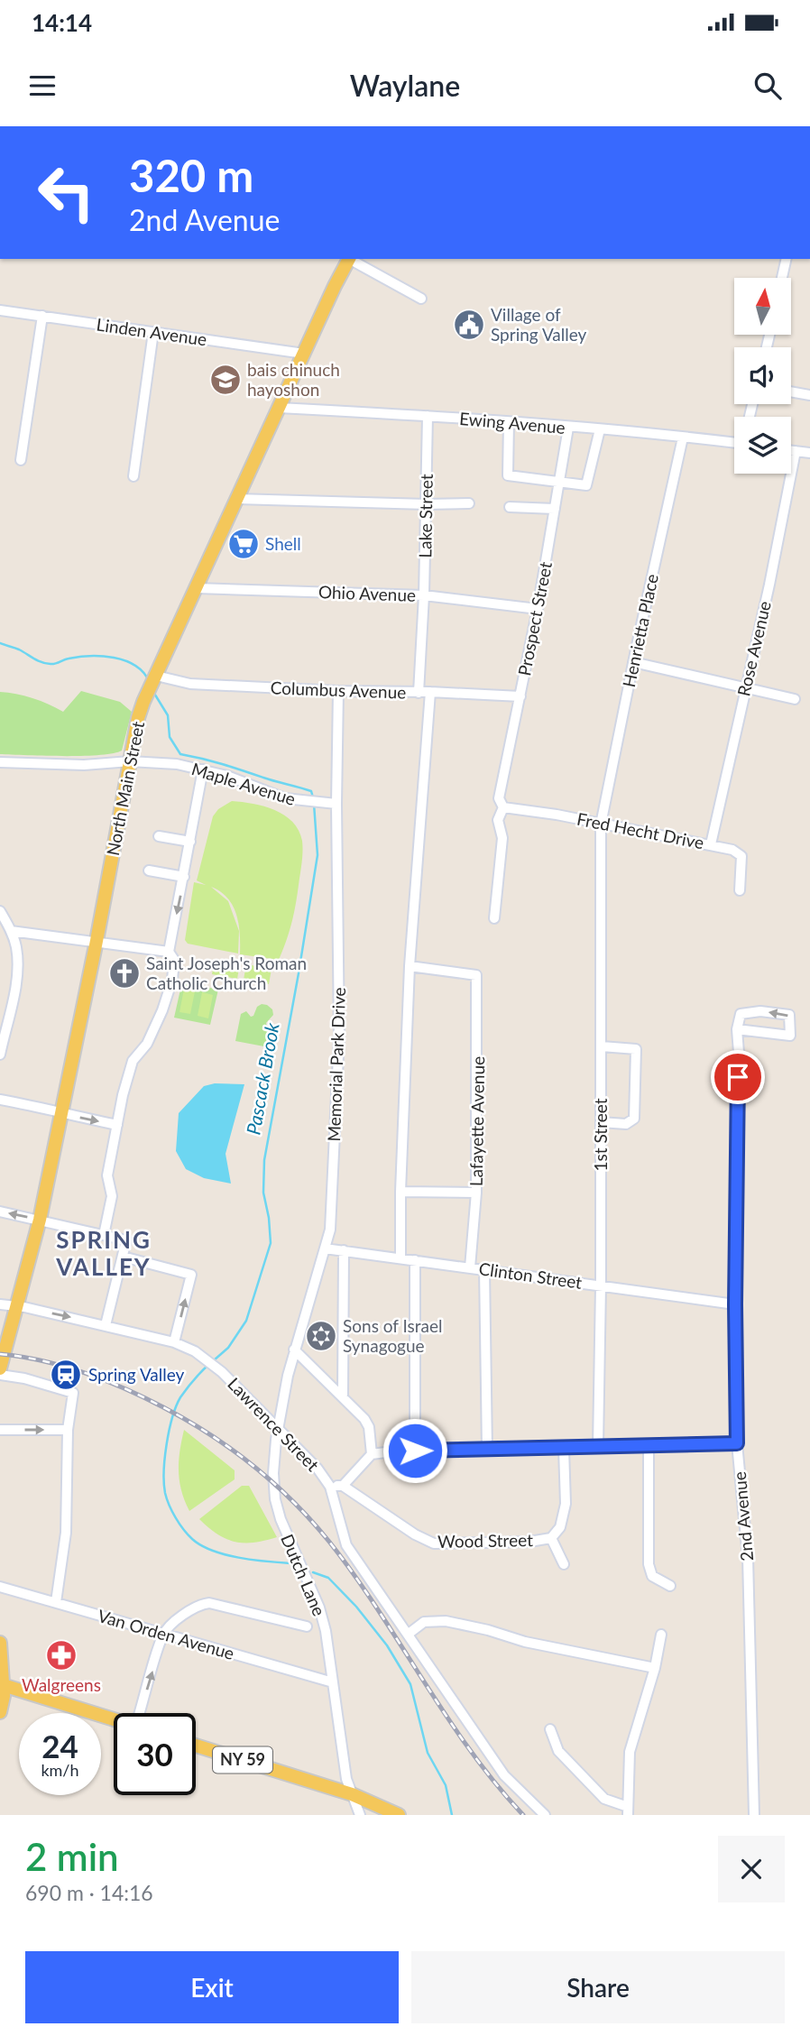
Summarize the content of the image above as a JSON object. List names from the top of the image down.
{
  "streets": {
    "main road": ["North Main Street", "NY 59"],
    "street": [
      "Linden Avenue",
      "Ewing Avenue",
      "Lake Street",
      "Ohio Avenue",
      "Prospect Street",
      "Henrietta Place",
      "Rose Avenue",
      "Columbus Avenue",
      "Maple Avenue",
      "Fred Hecht Drive",
      "Memorial Park Drive",
      "Lafayette Avenue",
      "1st Street",
      "Clinton Street",
      "Lawrence Street",
      "2nd Avenue",
      "Wood Street",
      "Dutch Lane",
      "Van Orden Avenue"
    ]
  },
  "crossings": [
    ["Linden Avenue", "North Main Street"],
    ["Ewing Avenue", "Lake Street"],
    ["Ewing Avenue", "Prospect Street"],
    ["Ewing Avenue", "Henrietta Place"],
    ["Ewing Avenue", "North Main Street"],
    ["Lake Street", "Ohio Avenue"],
    ["Lake Street", "Columbus Avenue"],
    ["Ohio Avenue", "Prospect Street"],
    ["Ohio Avenue", "North Main Street"],
    ["Prospect Street", "Columbus Avenue"],
    ["Prospect Street", "Fred Hecht Drive"],
    ["Henrietta Place", "Fred Hecht Drive"],
    ["Henrietta Place", "1st Street"],
    ["Rose Avenue", "Fred Hecht Drive"],
    ["Columbus Avenue", "North Main Street"],
    ["Columbus Avenue", "Memorial Park Drive"],
    ["Maple Avenue", "North Main Street"],
    ["Maple Avenue", "Memorial Park Drive"],
    ["North Main Street", "Lawrence Street"],
    ["Fred Hecht Drive", "1st Street"],
    ["Memorial Park Drive", "Clinton Street"],
    ["Memorial Park Drive", "Lawrence Street"],
    ["Memorial Park Drive", "Dutch Lane"],
    ["Lafayette Avenue", "Clinton Street"],
    ["1st Street", "Clinton Street"],
    ["Clinton Street", "2nd Avenue"],
    ["Lawrence Street", "Dutch Lane"],
    ["Dutch Lane", "Van Orden Avenue"],
    ["Dutch Lane", "NY 59"]
  ],
  "districts": ["SPRING VALLEY"],
  "water": ["Pascack Brook"],
  "places": {
    "public building": ["Village of Spring Valley"],
    "school or university": ["bais chinuch hayoshon"],
    "supermarket": ["Shell"],
    "church": ["Saint Joseph's Roman Catholic Church"],
    "synagogue": ["Sons of Israel Synagogue"],
    "station": ["Spring Valley"],
    "pharmacy": ["Walgreens"]
  },
  "north": "top",
  "page": {
    "status": "14:14",
    "header": "Waylane",
    "turn": ["320 m", "2nd Avenue"],
    "speed": "24 km/h",
    "limit": "30",
    "heading": ["2 min", "690 m · 14:16"],
    "buttons": ["Exit", "Share"]
  }
}
